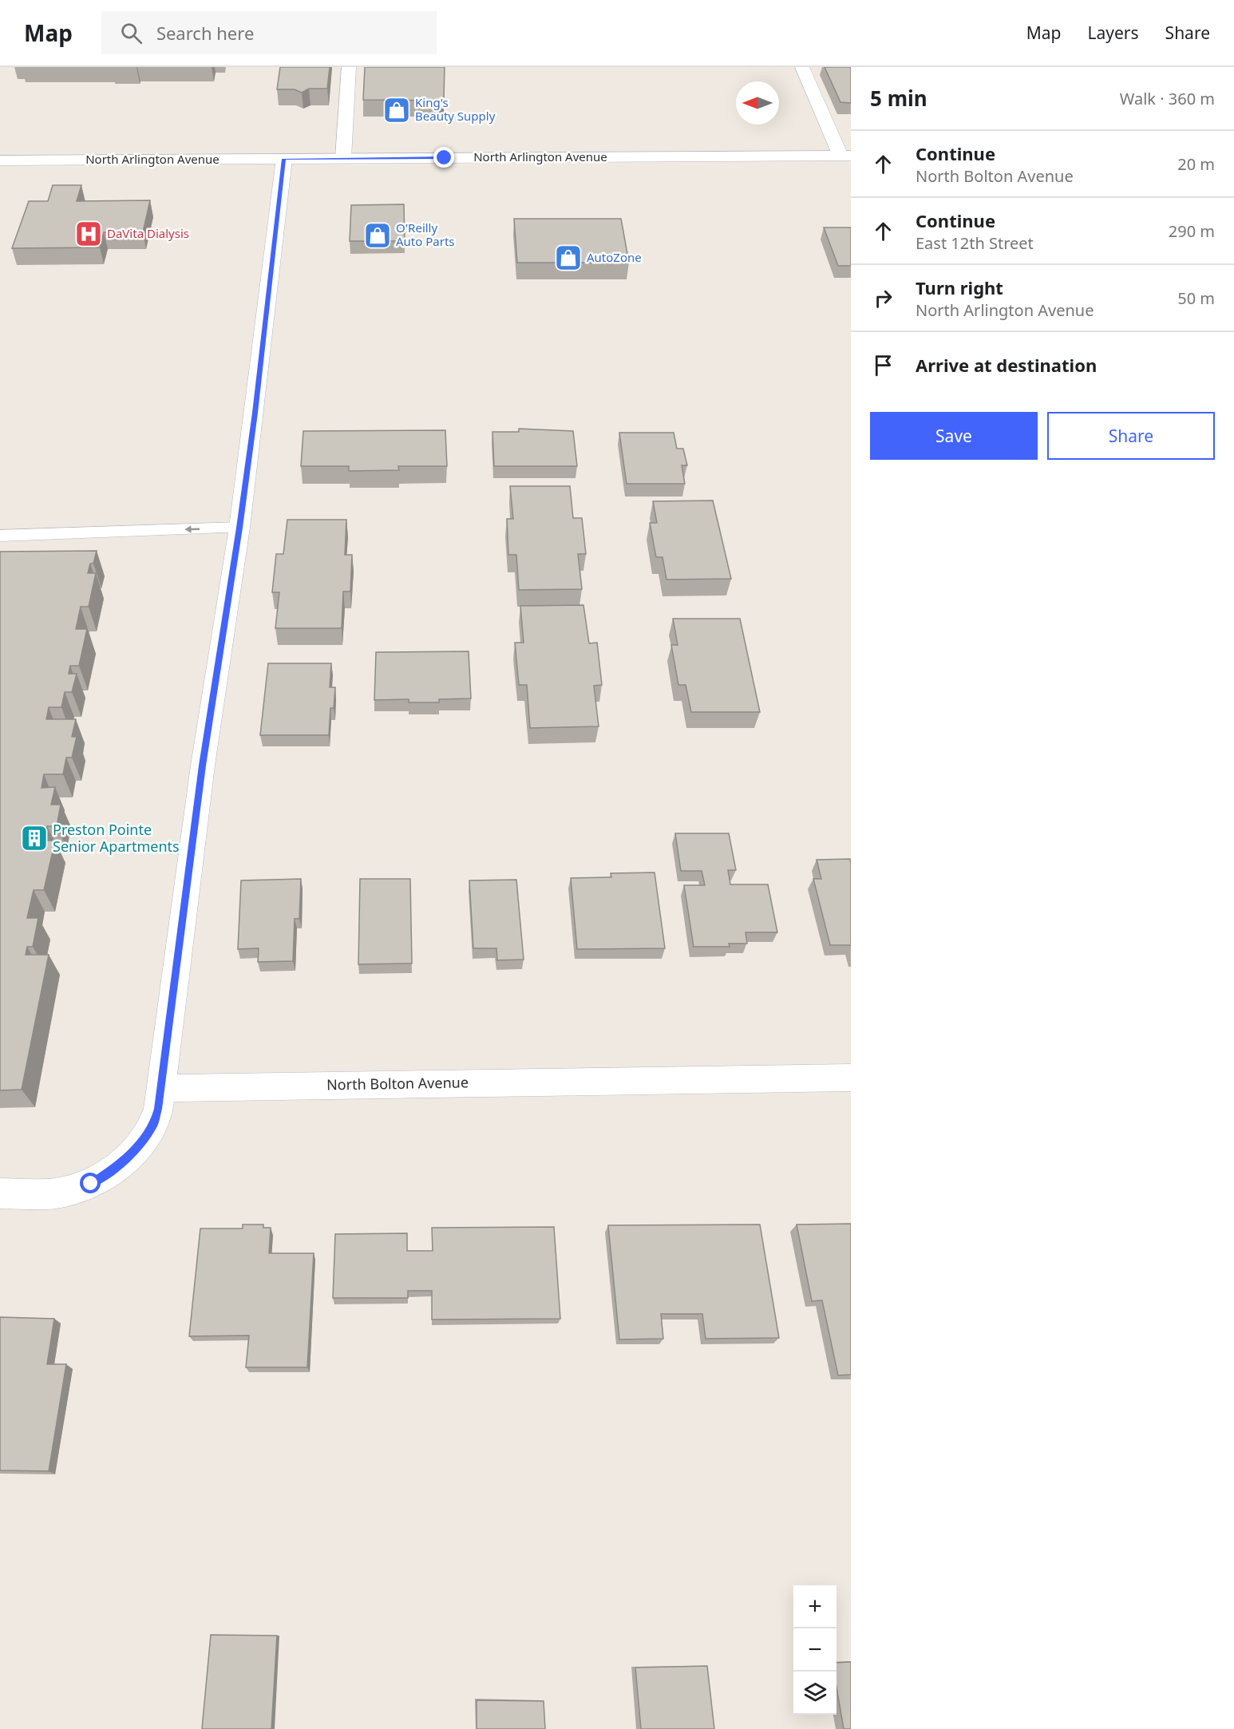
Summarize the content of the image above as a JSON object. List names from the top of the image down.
{
  "streets": {
    "street": ["North Arlington Avenue", "North Bolton Avenue"]
  },
  "places": {
    "shop": ["King's Beauty Supply", "O'Reilly Auto Parts", "AutoZone"],
    "hospital": ["DaVita Dialysis"],
    "building": ["Preston Pointe Senior Apartments"]
  },
  "north": "left",
  "page": {
    "header": "Map",
    "search": "Search here",
    "nav": ["Map", "Layers", "Share"],
    "heading": ["5 min", "Walk · 360 m"],
    "list": [
      ["Continue", "North Bolton Avenue", "20 m"],
      ["Continue", "East 12th Street", "290 m"],
      ["Turn right", "North Arlington Avenue", "50 m"],
      "Arrive at destination"
    ],
    "buttons": ["Save", "Share"],
    "map_buttons": ["+", "−"]
  }
}
